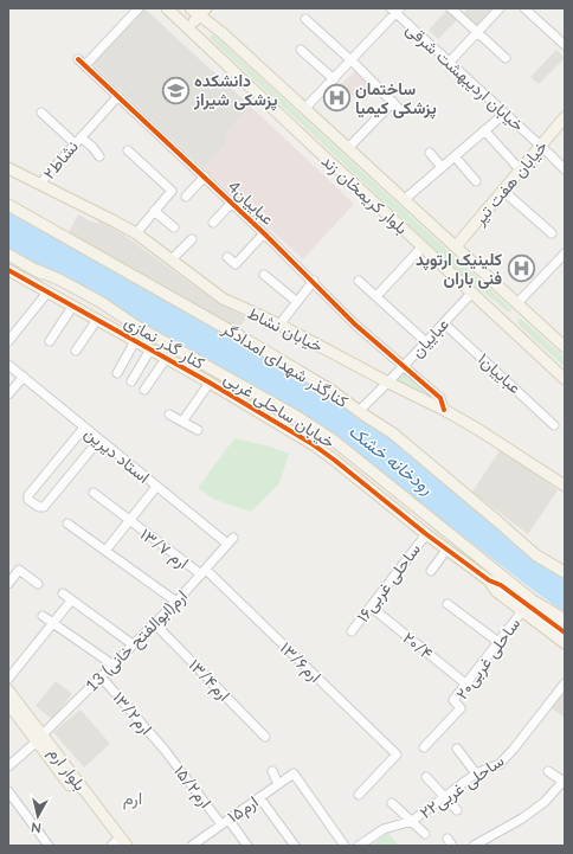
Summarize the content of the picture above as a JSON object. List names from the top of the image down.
{
  "streets": {
    "main road": [
      "خیابان هفت تیر",
      "بلوار کریمخان زند",
      "خیابان نشاط",
      "کنار گذر نمازی",
      "کنارگذر شهدای امدادگر",
      "خیابان ساحلی غربی",
      "بلوار ارم"
    ],
    "street": [
      "خیابان اردیبهشت شرقی",
      "نشاط۲",
      "عباییان4",
      "عباییان",
      "عباییان۱",
      "استاد دیرین",
      "۱۳/۷ ارم",
      "ساحلی غربی۱۶",
      "13 ارم(ابوالفتح خانی)",
      "۲۰/۴",
      "ساحلی غربی۲۰",
      "۱۳/۶ارم",
      "۱۳/۴ارم",
      "۱۳/۲ارم",
      "۱۵/۲ارم",
      "ساحلی غربی۲۲",
      "ارم۱۵"
    ]
  },
  "crossings": [
    ["خیابان اردیبهشت شرقی", "خیابان هفت تیر"],
    ["نشاط۲", "عباییان4"],
    ["نشاط۲", "خیابان نشاط"],
    ["خیابان هفت تیر", "بلوار کریمخان زند"],
    ["بلوار کریمخان زند", "عباییان"],
    ["عباییان4", "خیابان نشاط"],
    ["عباییان4", "عباییان"],
    ["خیابان نشاط", "عباییان"],
    ["عباییان", "عباییان۱"],
    ["خیابان ساحلی غربی", "ساحلی غربی۱۶"],
    ["خیابان ساحلی غربی", "ساحلی غربی۲۰"],
    ["استاد دیرین", "13 ارم(ابوالفتح خانی)"],
    ["۱۳/۷ ارم", "13 ارم(ابوالفتح خانی)"],
    ["۱۳/۷ ارم", "۱۳/۶ارم"],
    ["ساحلی غربی۱۶", "۲۰/۴"],
    ["13 ارم(ابوالفتح خانی)", "۱۳/۶ارم"],
    ["13 ارم(ابوالفتح خانی)", "۱۳/۴ارم"],
    ["13 ارم(ابوالفتح خانی)", "۱۳/۲ارم"],
    ["13 ارم(ابوالفتح خانی)", "بلوار ارم"],
    ["۲۰/۴", "ساحلی غربی۲۰"],
    ["۱۳/۲ارم", "۱۵/۲ارم"],
    ["۱۵/۲ارم", "ارم۱۵"]
  ],
  "districts": ["ارم"],
  "water": ["رودخانه خشک"],
  "places": {
    "school or university": ["دانشکده پزشکی شیراز"],
    "hospital": ["ساختمان پزشکی کیمیا", "کلینیک ارتوپد فنی باران"]
  },
  "north": "bottom"
}
